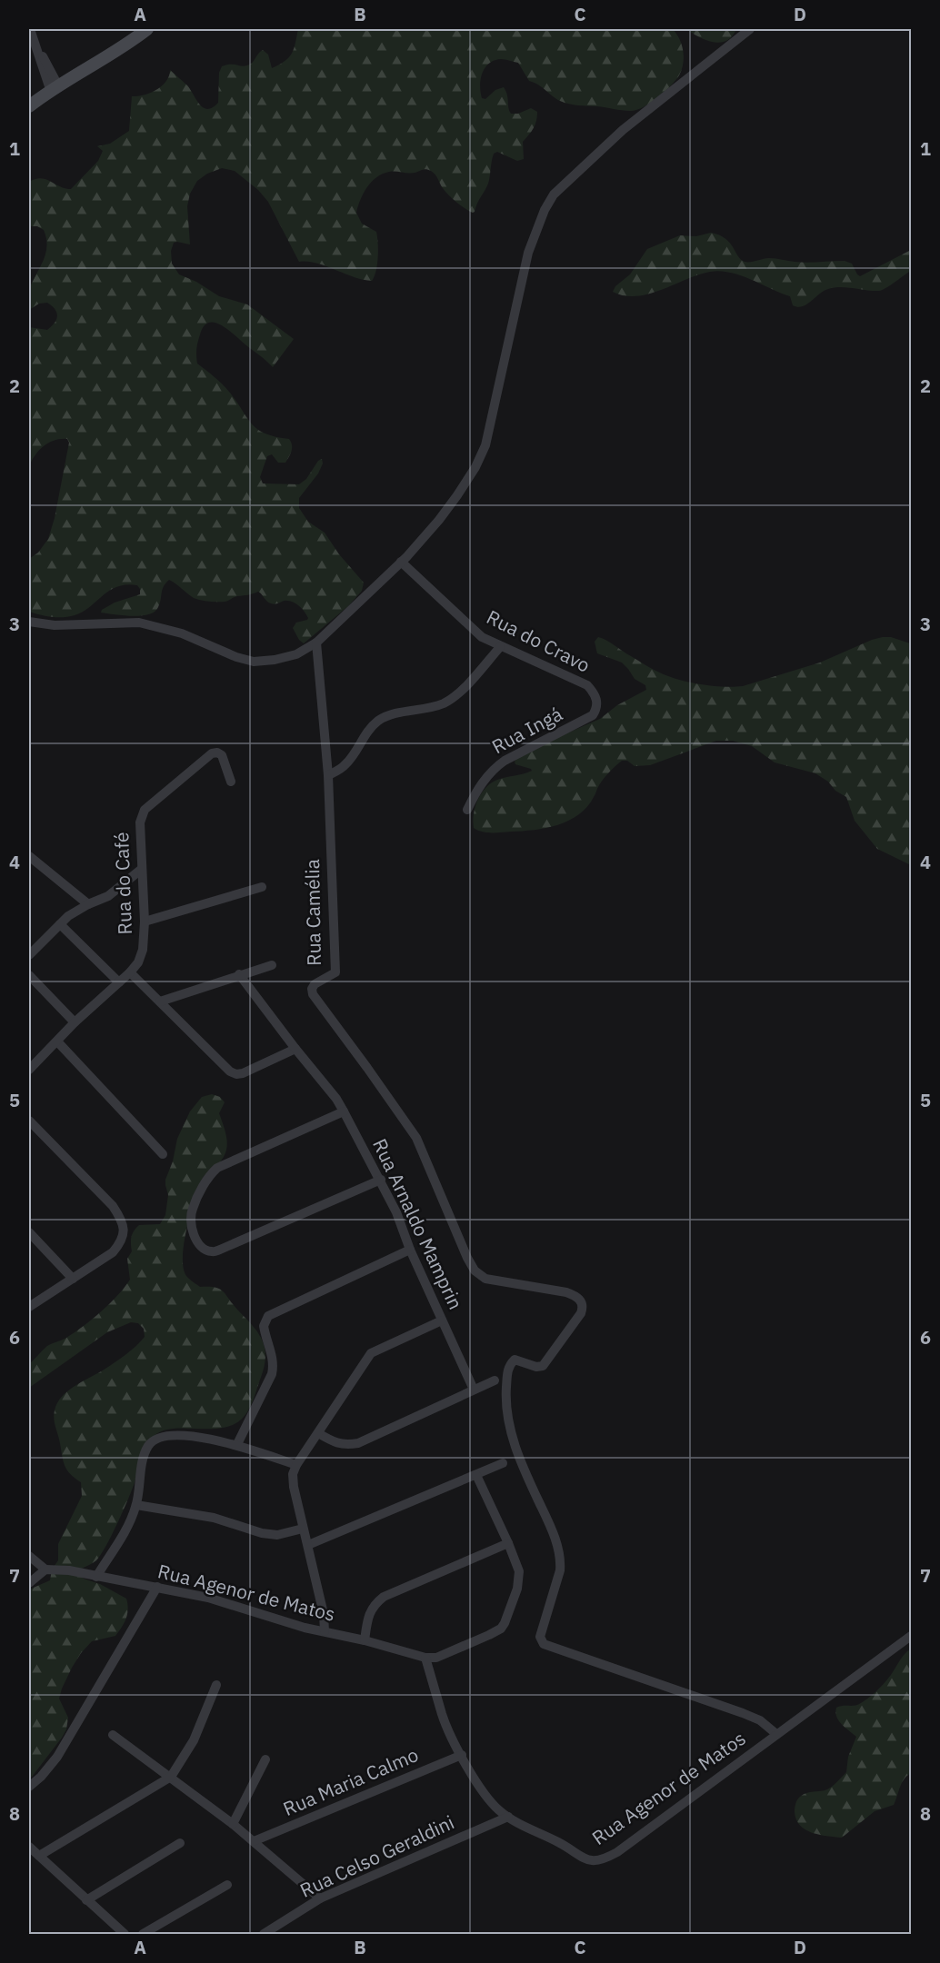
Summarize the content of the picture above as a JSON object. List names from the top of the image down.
{
  "streets": {
    "street": [
      "Rua do Cravo",
      "Rua Ingá",
      "Rua do Café",
      "Rua Camélia",
      "Rua Arnaldo Mamprin",
      "Rua Agenor de Matos",
      "Rua Maria Calmo",
      "Rua Celso Geraldini"
    ]
  },
  "crossings": [
    ["Rua do Cravo", "Rua Ingá"],
    ["Rua Camélia", "Rua Agenor de Matos"],
    ["Rua Agenor de Matos", "Rua Maria Calmo"],
    ["Rua Agenor de Matos", "Rua Celso Geraldini"]
  ],
  "grid": {
    "columns": [
      "A",
      "B",
      "C",
      "D"
    ],
    "rows": [
      "1",
      "2",
      "3",
      "4",
      "5",
      "6",
      "7",
      "8"
    ]
  }
}
